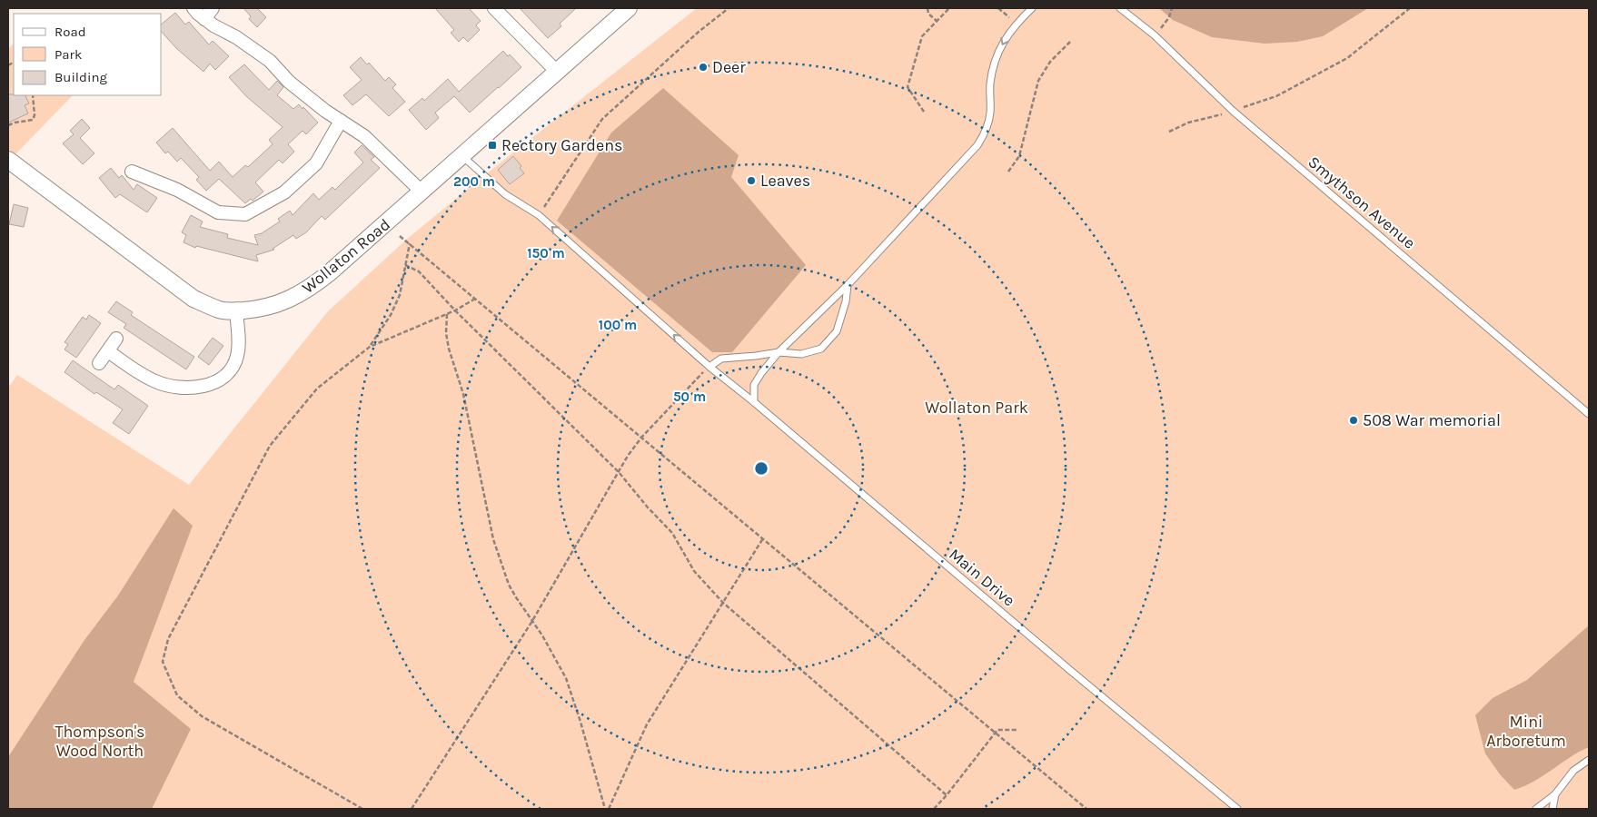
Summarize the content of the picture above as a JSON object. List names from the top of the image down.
{
  "streets": {
    "street": ["Wollaton Road"],
    "lane": ["Smythson Avenue", "Main Drive"]
  },
  "crossings": [
    ["Wollaton Road", "Main Drive"]
  ],
  "parks": ["Wollaton Park", "Mini Arboretum", "Thompson's Wood North"],
  "places": {
    "other": ["Deer", "Leaves", "508 War memorial"],
    "transit": ["Rectory Gardens"]
  },
  "legend": ["Road", "Park", "Building"],
  "rings": [
    "200 m",
    "150 m",
    "100 m",
    "50 m"
  ]
}
